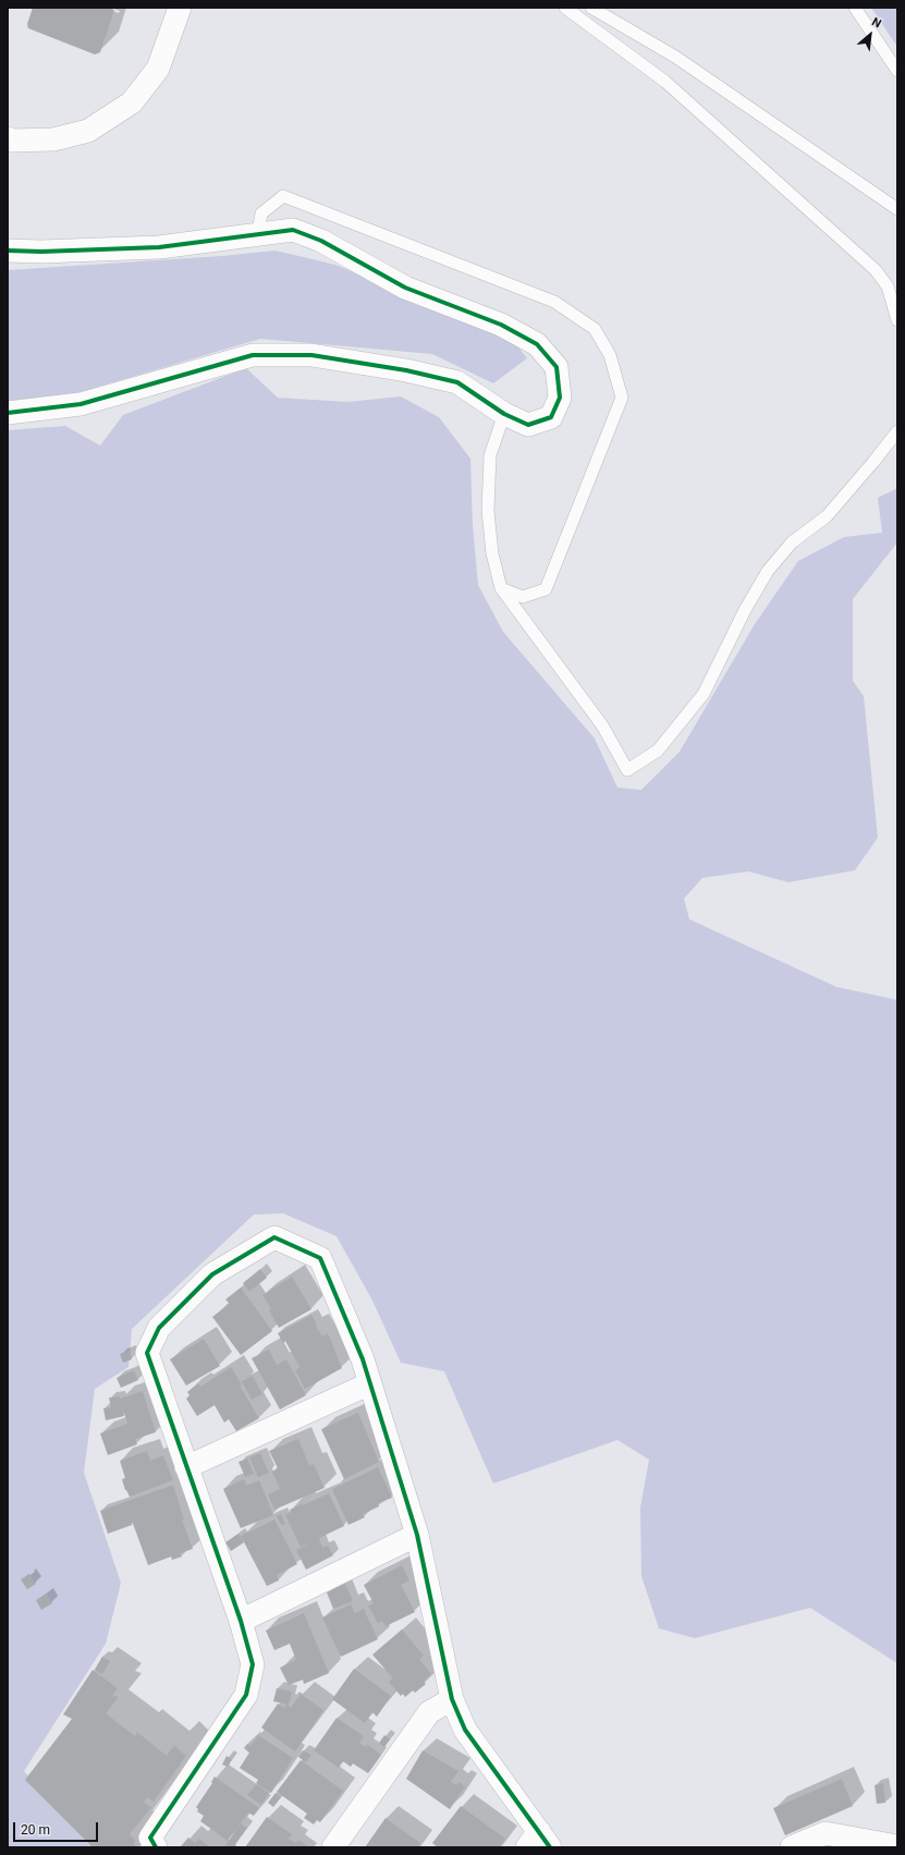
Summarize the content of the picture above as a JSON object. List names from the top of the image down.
{
  "scale_bar": "20 m",
  "north": "top right"
}
